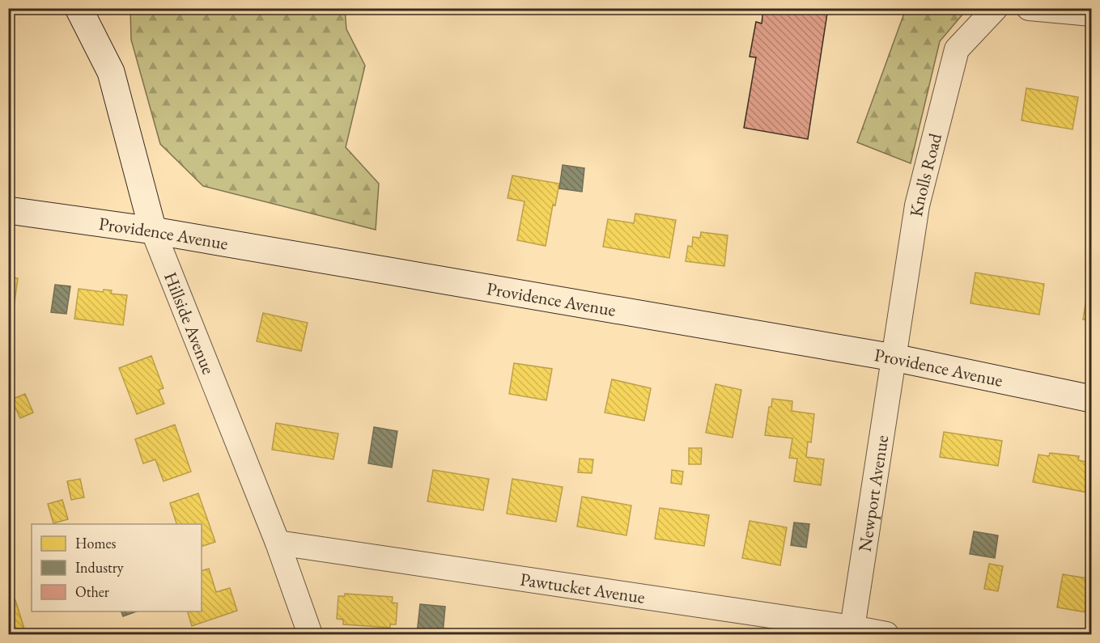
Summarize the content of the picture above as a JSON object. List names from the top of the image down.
{
  "streets": {
    "street": [
      "Knolls Road",
      "Providence Avenue",
      "Hillside Avenue",
      "Newport Avenue",
      "Pawtucket Avenue"
    ]
  },
  "crossings": [
    ["Knolls Road", "Providence Avenue"],
    ["Knolls Road", "Newport Avenue"],
    ["Providence Avenue", "Hillside Avenue"],
    ["Providence Avenue", "Newport Avenue"],
    ["Hillside Avenue", "Pawtucket Avenue"],
    ["Newport Avenue", "Pawtucket Avenue"]
  ],
  "legend": ["Homes", "Industry", "Other"]
}
